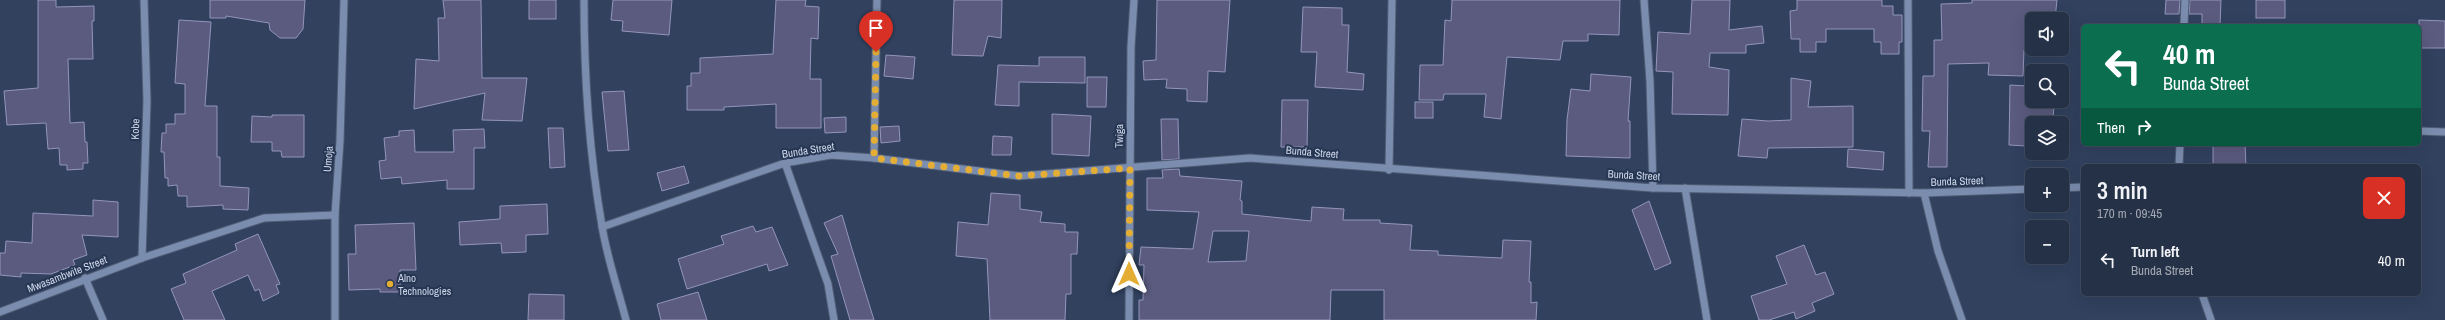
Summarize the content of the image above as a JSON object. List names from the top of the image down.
{
  "streets": {
    "street": [
      "Kobe",
      "Twiga",
      "Bunda Street",
      "Umoja",
      "Mwasambwite Street"
    ]
  },
  "crossings": [
    ["Kobe", "Mwasambwite Street"],
    ["Twiga", "Bunda Street"],
    ["Umoja", "Mwasambwite Street"]
  ],
  "places": ["Alno Technologies"],
  "page": {
    "map_buttons": ["+", "−"],
    "turn": ["40 m", "Bunda Street"],
    "then": "Then",
    "heading": ["3 min", "170 m · 09:45"],
    "list": [
      {
        "name": "Turn left",
        "note": "Bunda Street",
        "value": "40 m"
      }
    ]
  }
}
